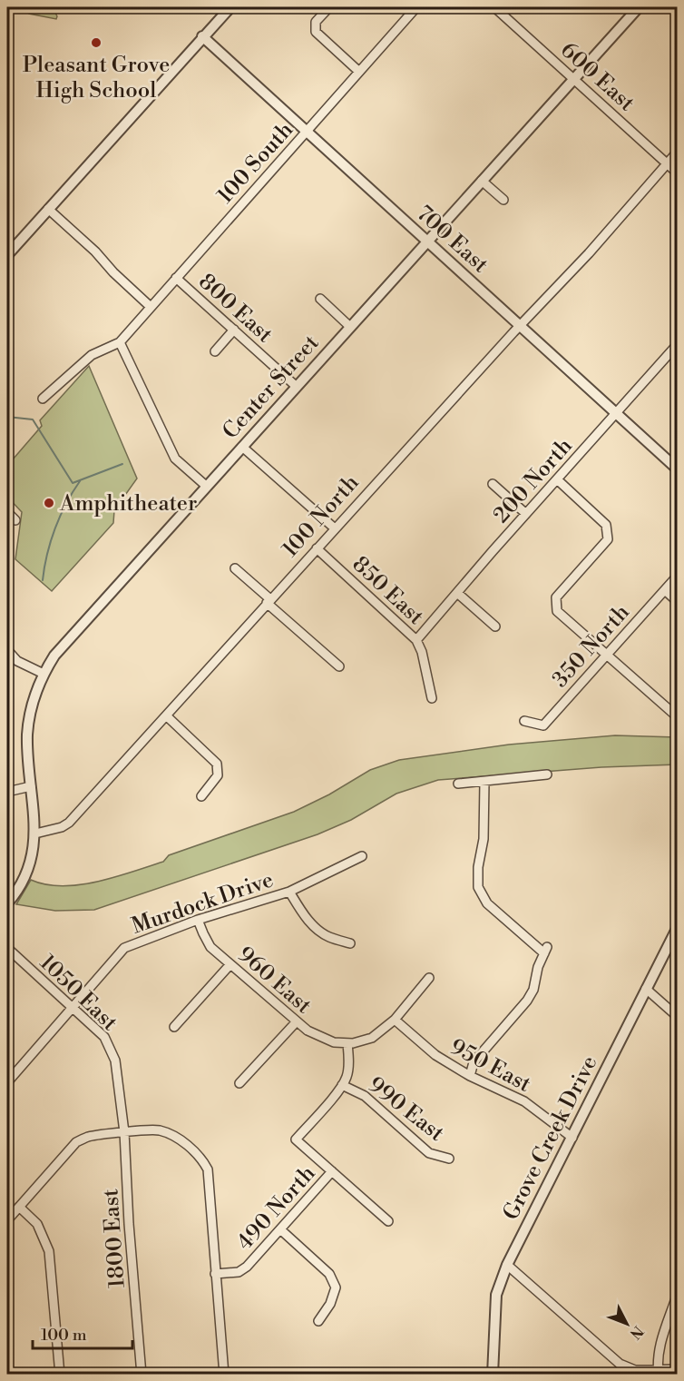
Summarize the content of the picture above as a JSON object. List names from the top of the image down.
{
  "streets": {
    "street": [
      "600 East",
      "100 South",
      "700 East",
      "800 East",
      "Center Street",
      "200 North",
      "100 North",
      "850 East",
      "350 North",
      "Murdock Drive",
      "960 East",
      "1050 East",
      "950 East",
      "990 East",
      "Grove Creek Drive",
      "490 North",
      "1800 East"
    ]
  },
  "crossings": [
    ["600 East", "Center Street"],
    ["600 East", "100 North"],
    ["100 South", "700 East"],
    ["100 South", "800 East"],
    ["700 East", "Center Street"],
    ["700 East", "200 North"],
    ["700 East", "100 North"],
    ["800 East", "Center Street"],
    ["Center Street", "100 North"],
    ["200 North", "850 East"],
    ["100 North", "850 East"],
    ["Murdock Drive", "960 East"],
    ["Murdock Drive", "1050 East"],
    ["1050 East", "1800 East"],
    ["950 East", "Grove Creek Drive"]
  ],
  "places": ["Pleasant Grove High School", "Amphitheater"],
  "scale_bar": "100 m",
  "north": "bottom right"
}
